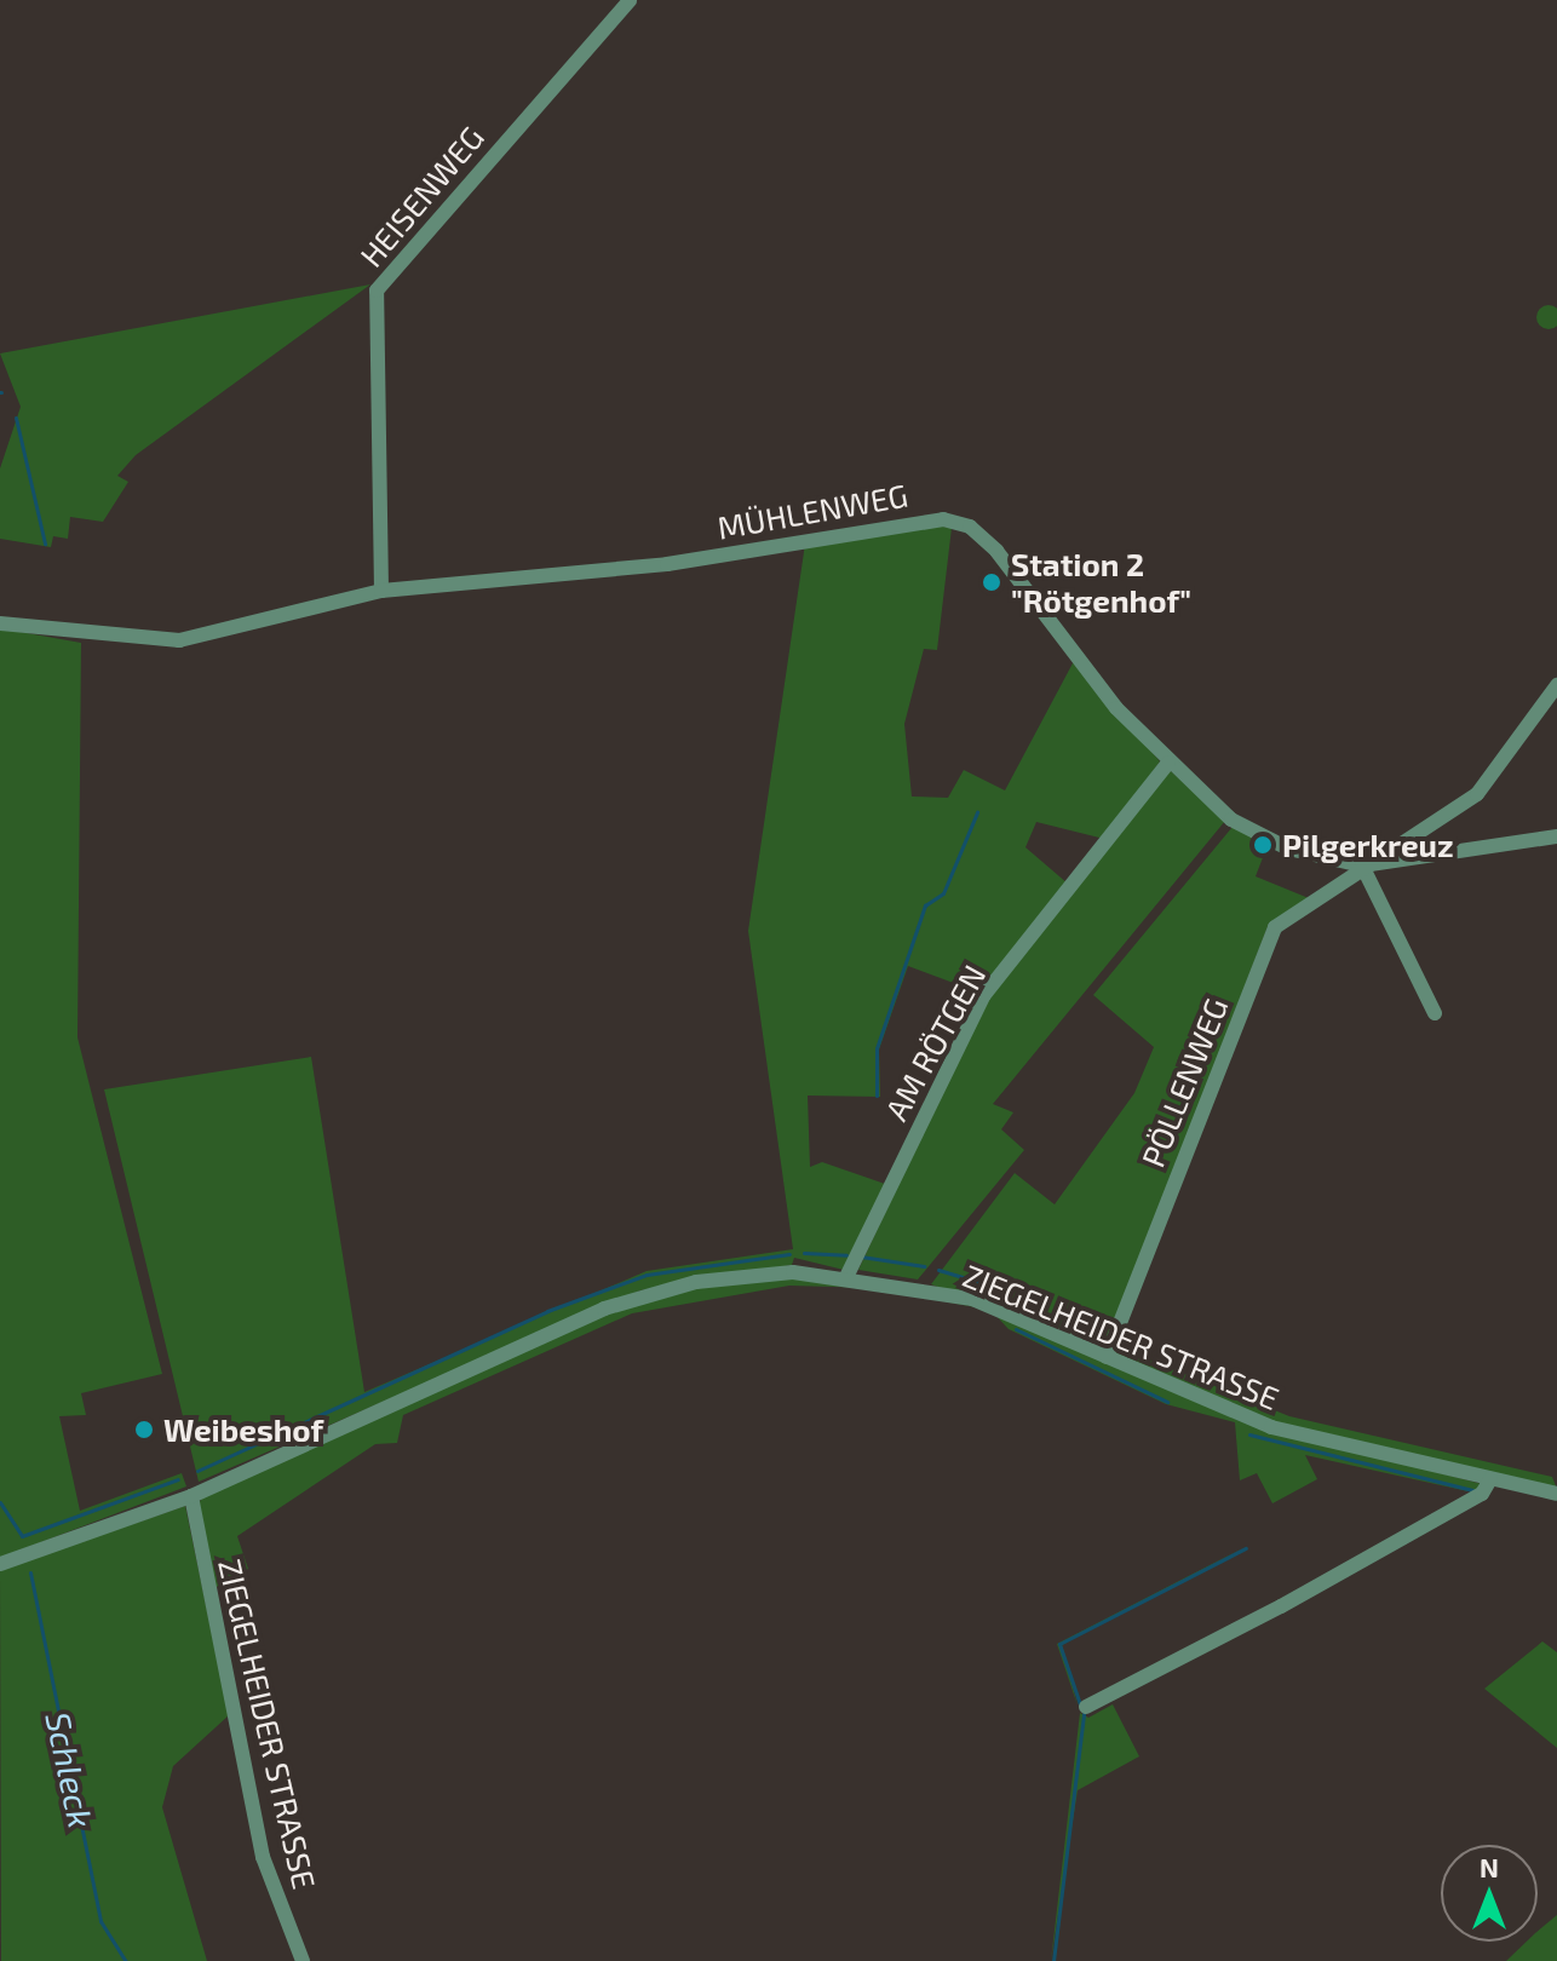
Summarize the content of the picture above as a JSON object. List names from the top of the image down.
{
  "streets": {
    "street": [
      "HEISENWEG",
      "MÜHLENWEG",
      "AM RÖTGEN",
      "PÖLLENWEG",
      "ZIEGELHEIDER STRASSE"
    ]
  },
  "crossings": [
    ["HEISENWEG", "MÜHLENWEG"],
    ["MÜHLENWEG", "AM RÖTGEN"],
    ["MÜHLENWEG", "PÖLLENWEG"],
    ["AM RÖTGEN", "ZIEGELHEIDER STRASSE"],
    ["PÖLLENWEG", "ZIEGELHEIDER STRASSE"]
  ],
  "water": ["Schleck"],
  "places": ["Station 2 \"Rötgenhof\"", "Pilgerkreuz", "Weibeshof"],
  "north": "top"
}
